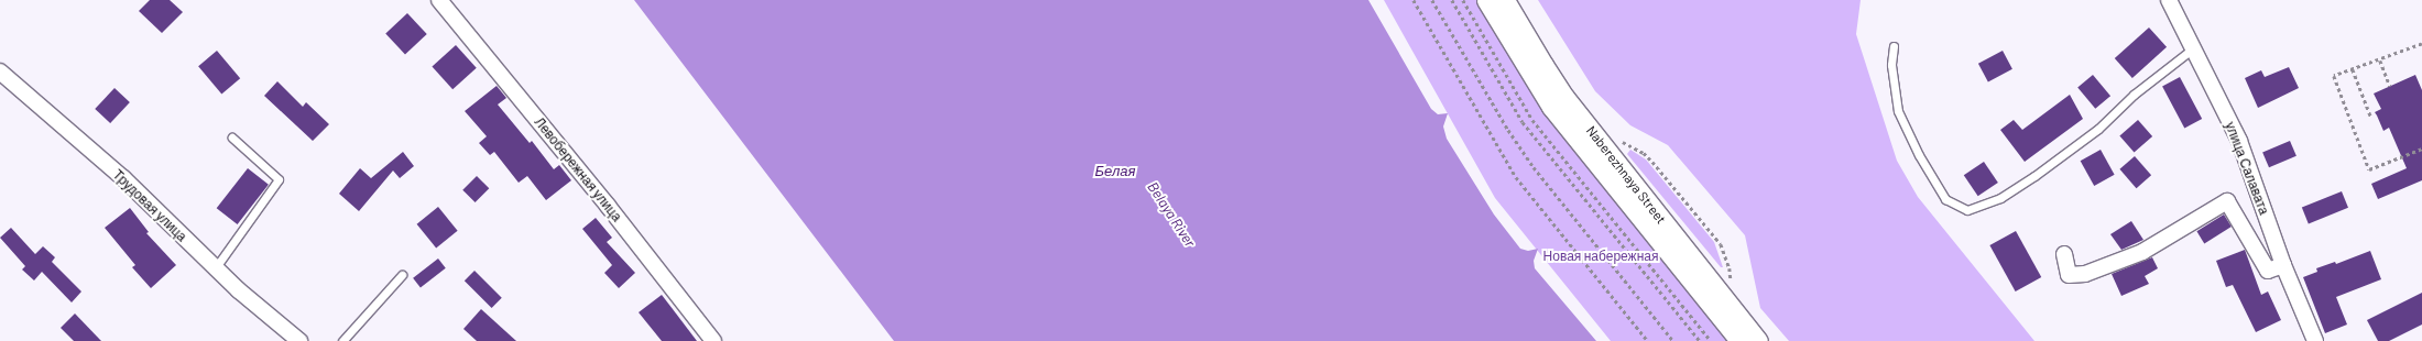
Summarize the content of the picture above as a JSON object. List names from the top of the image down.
{
  "streets": {
    "street": [
      "улица Салавата",
      "Левобережная улица",
      "Naberezhnaya Street",
      "Трудовая улица"
    ]
  },
  "water": ["Белая", "Belaya River"],
  "parks": ["Новая набережная"]
}
